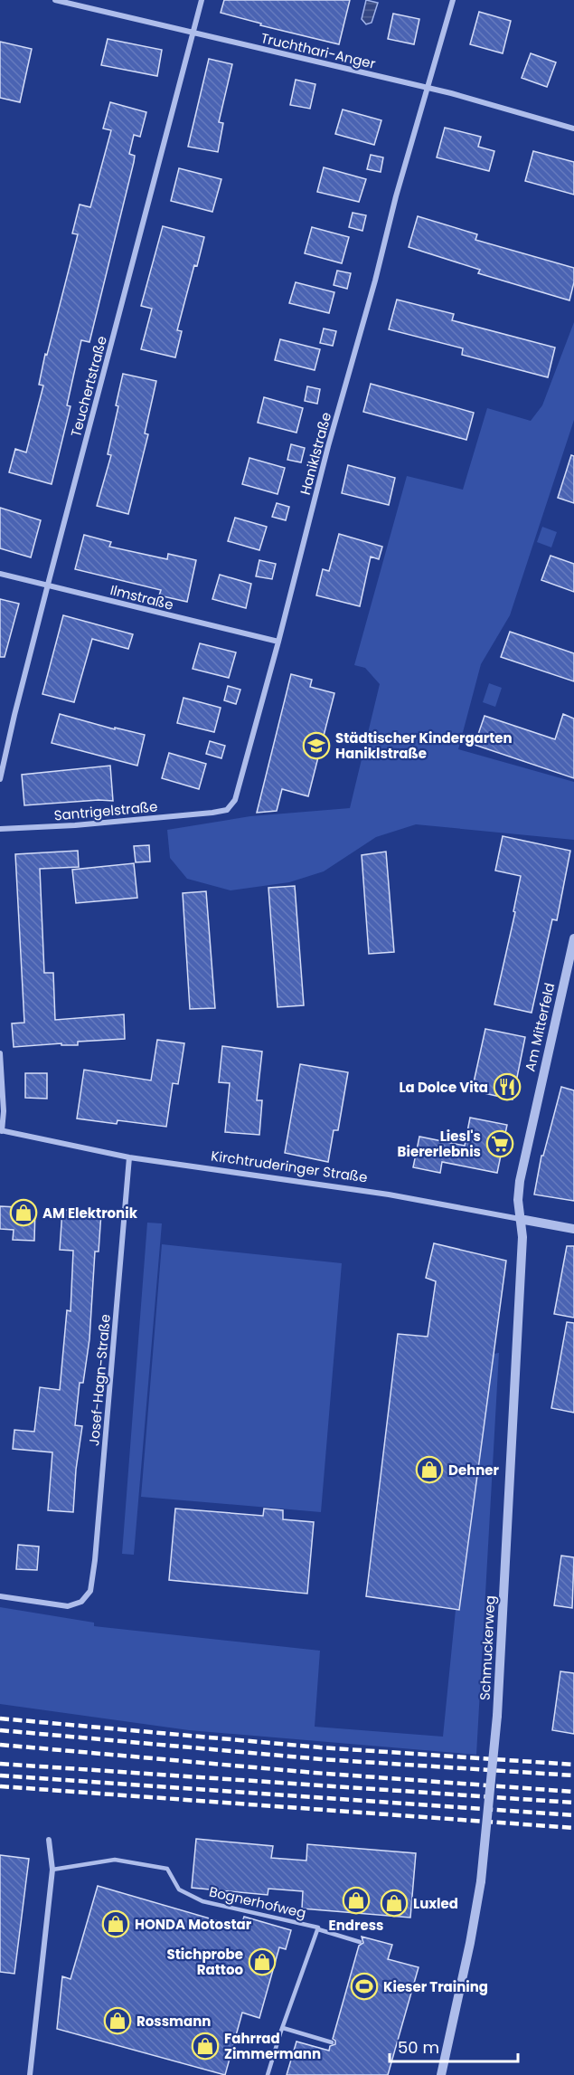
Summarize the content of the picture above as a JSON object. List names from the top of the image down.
{
  "streets": {
    "street": [
      "Truchthari-Anger",
      "Teuchertstraße",
      "Haniklstraße",
      "Ilmstraße",
      "Santrigelstraße",
      "Am Mitterfeld",
      "Kirchtruderinger Straße",
      "Josef-Hagn-Straße",
      "Schmuckerweg"
    ],
    "lane": ["Bognerhofweg"]
  },
  "crossings": [
    ["Truchthari-Anger", "Teuchertstraße"],
    ["Truchthari-Anger", "Haniklstraße"],
    ["Teuchertstraße", "Ilmstraße"],
    ["Haniklstraße", "Ilmstraße"],
    ["Haniklstraße", "Santrigelstraße"],
    ["Am Mitterfeld", "Kirchtruderinger Straße"],
    ["Am Mitterfeld", "Schmuckerweg"],
    ["Kirchtruderinger Straße", "Josef-Hagn-Straße"],
    ["Kirchtruderinger Straße", "Schmuckerweg"]
  ],
  "places": {
    "school or university": ["Städtischer Kindergarten Haniklstraße"],
    "restaurant": ["La Dolce Vita"],
    "supermarket": ["Liesl's Biererlebnis"],
    "shop": [
      "AM Elektronik",
      "Dehner",
      "Endress",
      "Luxled",
      "HONDA Motostar",
      "Stichprobe Rattoo",
      "Rossmann",
      "Fahrrad Zimmermann"
    ],
    "sports": ["Kieser Training"]
  },
  "scale_bar": "50 m"
}
